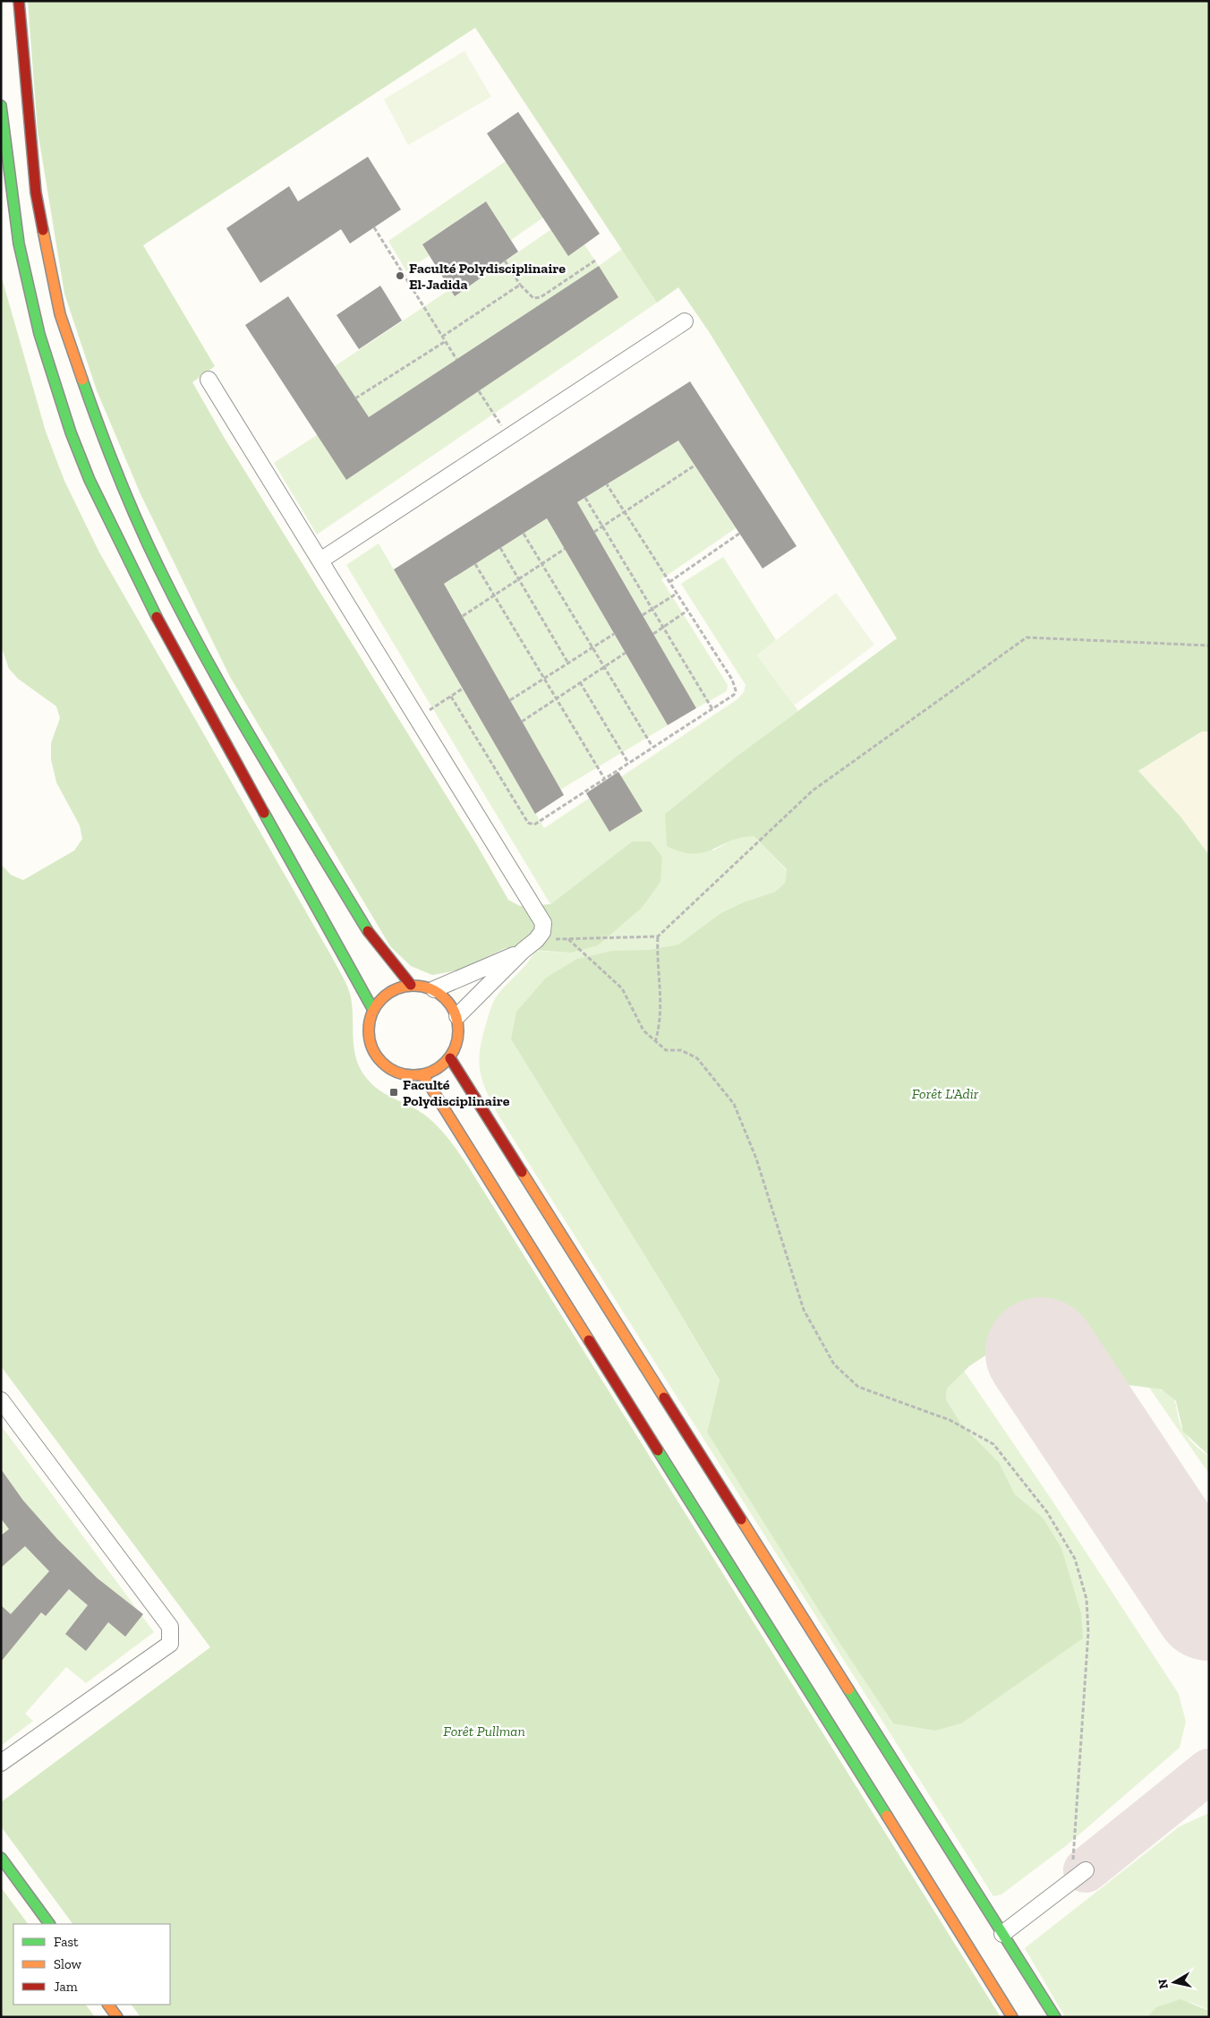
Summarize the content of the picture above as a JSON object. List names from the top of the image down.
{
  "parks": ["Forêt L'Adir", "Forêt Pullman"],
  "places": {
    "other": ["Faculté Polydisciplinaire El-Jadida"],
    "transit": ["Faculté Polydisciplinaire"]
  },
  "legend": ["Fast", "Slow", "Jam"],
  "north": "left"
}
